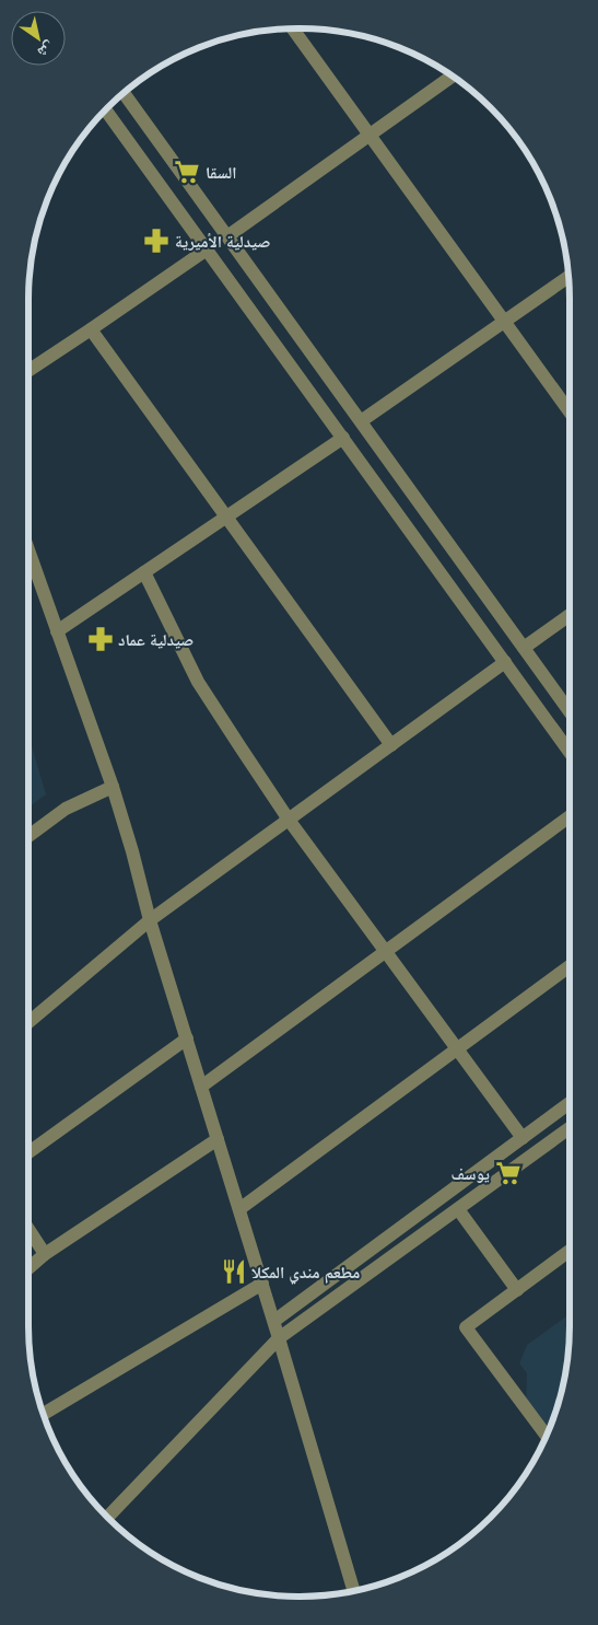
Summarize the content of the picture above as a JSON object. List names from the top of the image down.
{
  "places": {
    "supermarket": ["السقا", "يوسف"],
    "pharmacy": ["صيدلية الأميرية", "صيدلية عماد"],
    "restaurant": ["مطعم مندي المكلا"]
  },
  "north": "bottom right"
}
